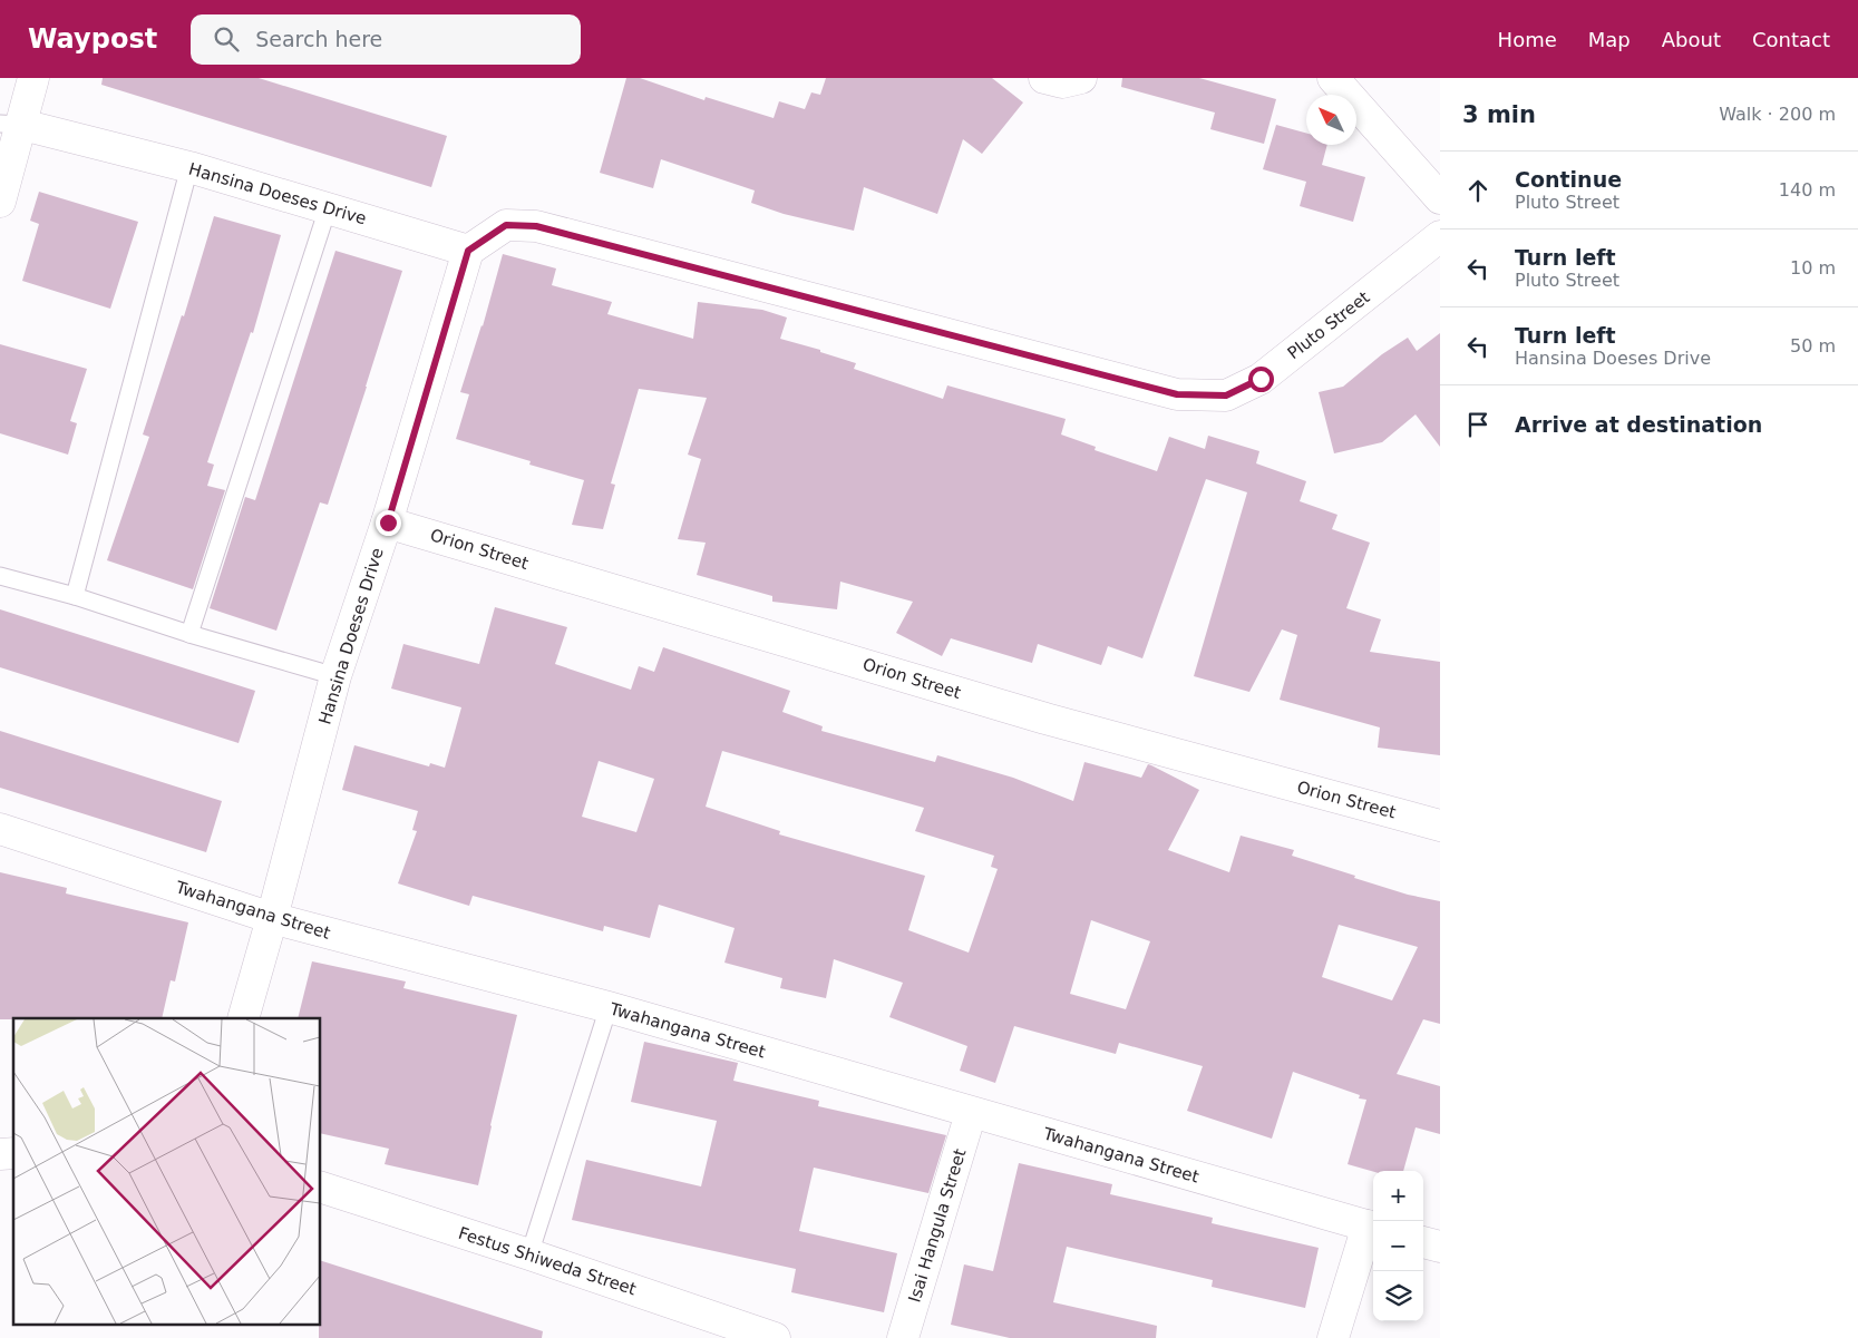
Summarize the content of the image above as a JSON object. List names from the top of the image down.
{
  "streets": {
    "street": [
      "Hansina Doeses Drive",
      "Pluto Street",
      "Orion Street",
      "Twahangana Street",
      "Isai Hangula Street",
      "Festus Shiweda Street"
    ]
  },
  "crossings": [
    ["Hansina Doeses Drive", "Pluto Street"],
    ["Hansina Doeses Drive", "Orion Street"],
    ["Hansina Doeses Drive", "Twahangana Street"],
    ["Twahangana Street", "Isai Hangula Street"]
  ],
  "north": "top left",
  "page": {
    "header": "Waypost",
    "search": "Search here",
    "nav": [
      "Home",
      "Map",
      "About",
      "Contact"
    ],
    "heading": ["3 min", "Walk · 200 m"],
    "list": [
      ["Continue", "Pluto Street", "140 m"],
      ["Turn left", "Pluto Street", "10 m"],
      ["Turn left", "Hansina Doeses Drive", "50 m"],
      "Arrive at destination"
    ],
    "map_buttons": ["+", "−"]
  }
}
